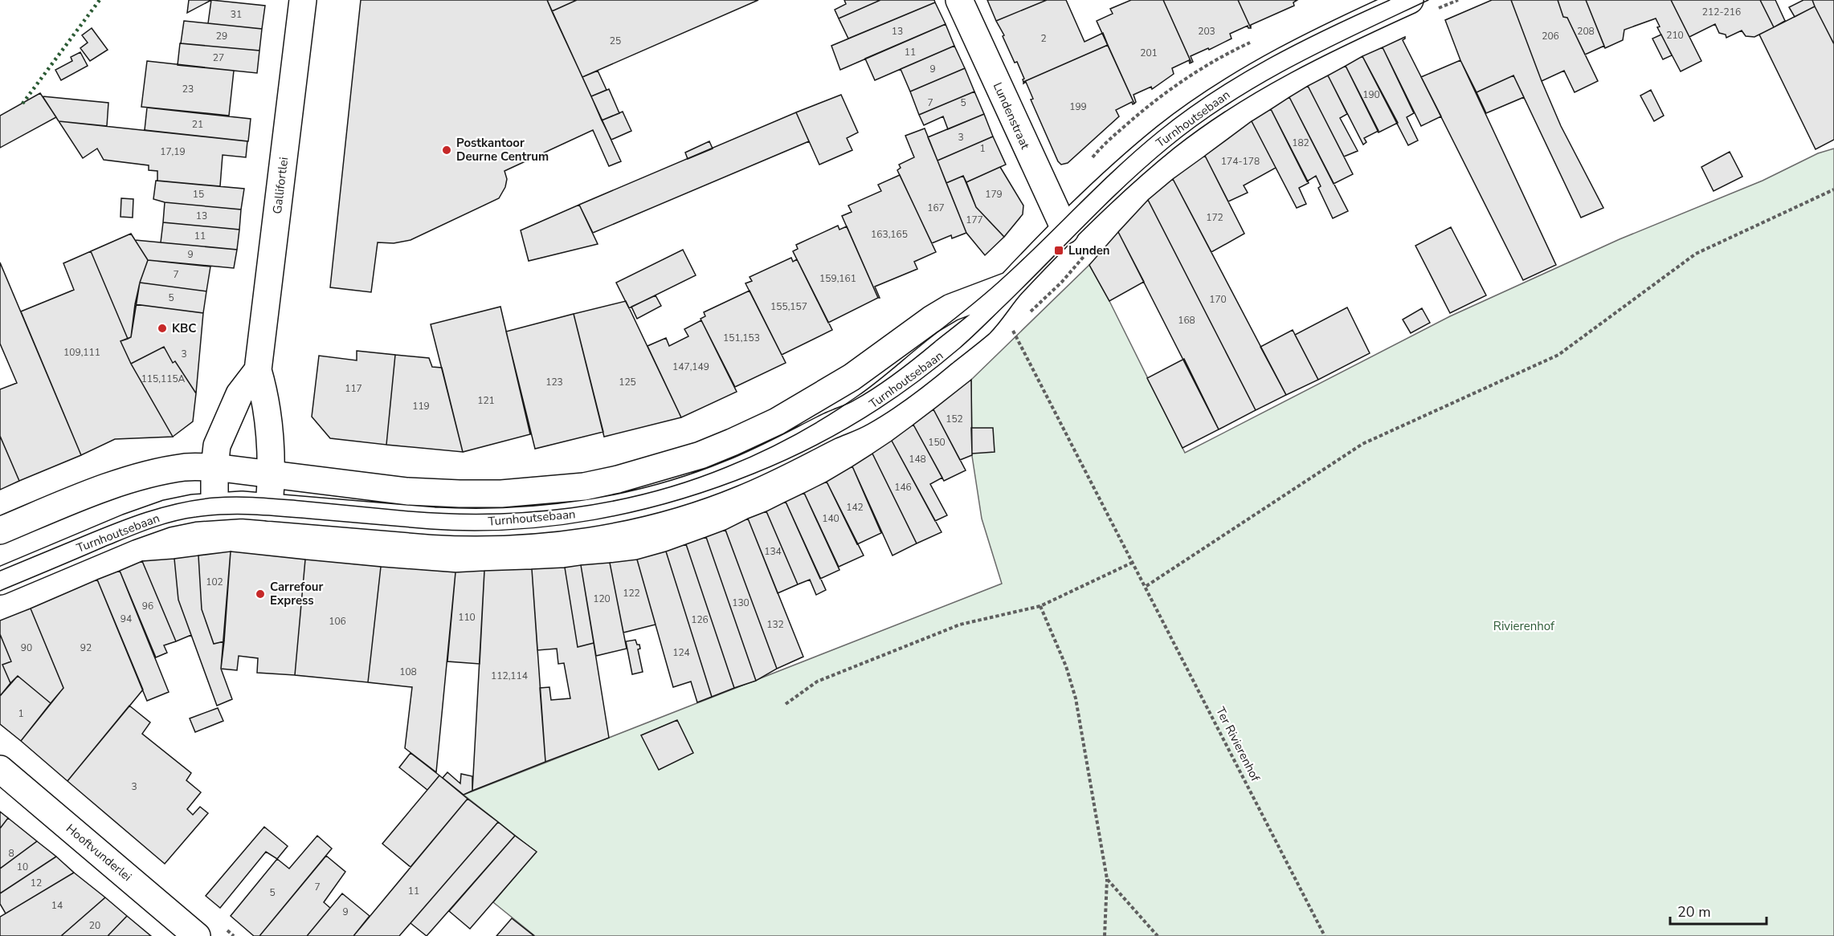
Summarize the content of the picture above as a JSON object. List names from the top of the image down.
{
  "streets": {
    "main road": [
      "Lundenstraat",
      "Turnhoutsebaan",
      "Gallifortlei",
      "Hooftvunderlei"
    ],
    "path": ["Ter Rivierenhof"]
  },
  "crossings": [
    ["Lundenstraat", "Turnhoutsebaan"],
    ["Turnhoutsebaan", "Gallifortlei"]
  ],
  "parks": ["Rivierenhof"],
  "places": {
    "other": ["Postkantoor Deurne Centrum", "KBC", "Carrefour Express"],
    "transit": ["Lunden"]
  },
  "house_numbers": [
    "212-216",
    "31",
    "13",
    "203",
    "208",
    "210",
    "29",
    "206",
    "2",
    "25",
    "11",
    "201",
    "27",
    "9",
    "23",
    "190",
    "7",
    "5",
    "199",
    "21",
    "3",
    "182",
    "1",
    "17,19",
    "174-178",
    "15",
    "179",
    "167",
    "13",
    "172",
    "177",
    "163,165",
    "11",
    "9",
    "7",
    "159,161",
    "5",
    "170",
    "155,157",
    "168",
    "151,153",
    "109,111",
    "3",
    "147,149",
    "115,115A",
    "123",
    "125",
    "117",
    "121",
    "119",
    "152",
    "150",
    "148",
    "146",
    "142",
    "140",
    "134",
    "102",
    "122",
    "120",
    "130",
    "96",
    "110",
    "94",
    "126",
    "106",
    "132",
    "90",
    "92",
    "124",
    "108",
    "112,114",
    "1",
    "3",
    "8",
    "10",
    "12",
    "7",
    "11",
    "5",
    "14",
    "9",
    "20"
  ],
  "scale_bar": "20 m"
}
